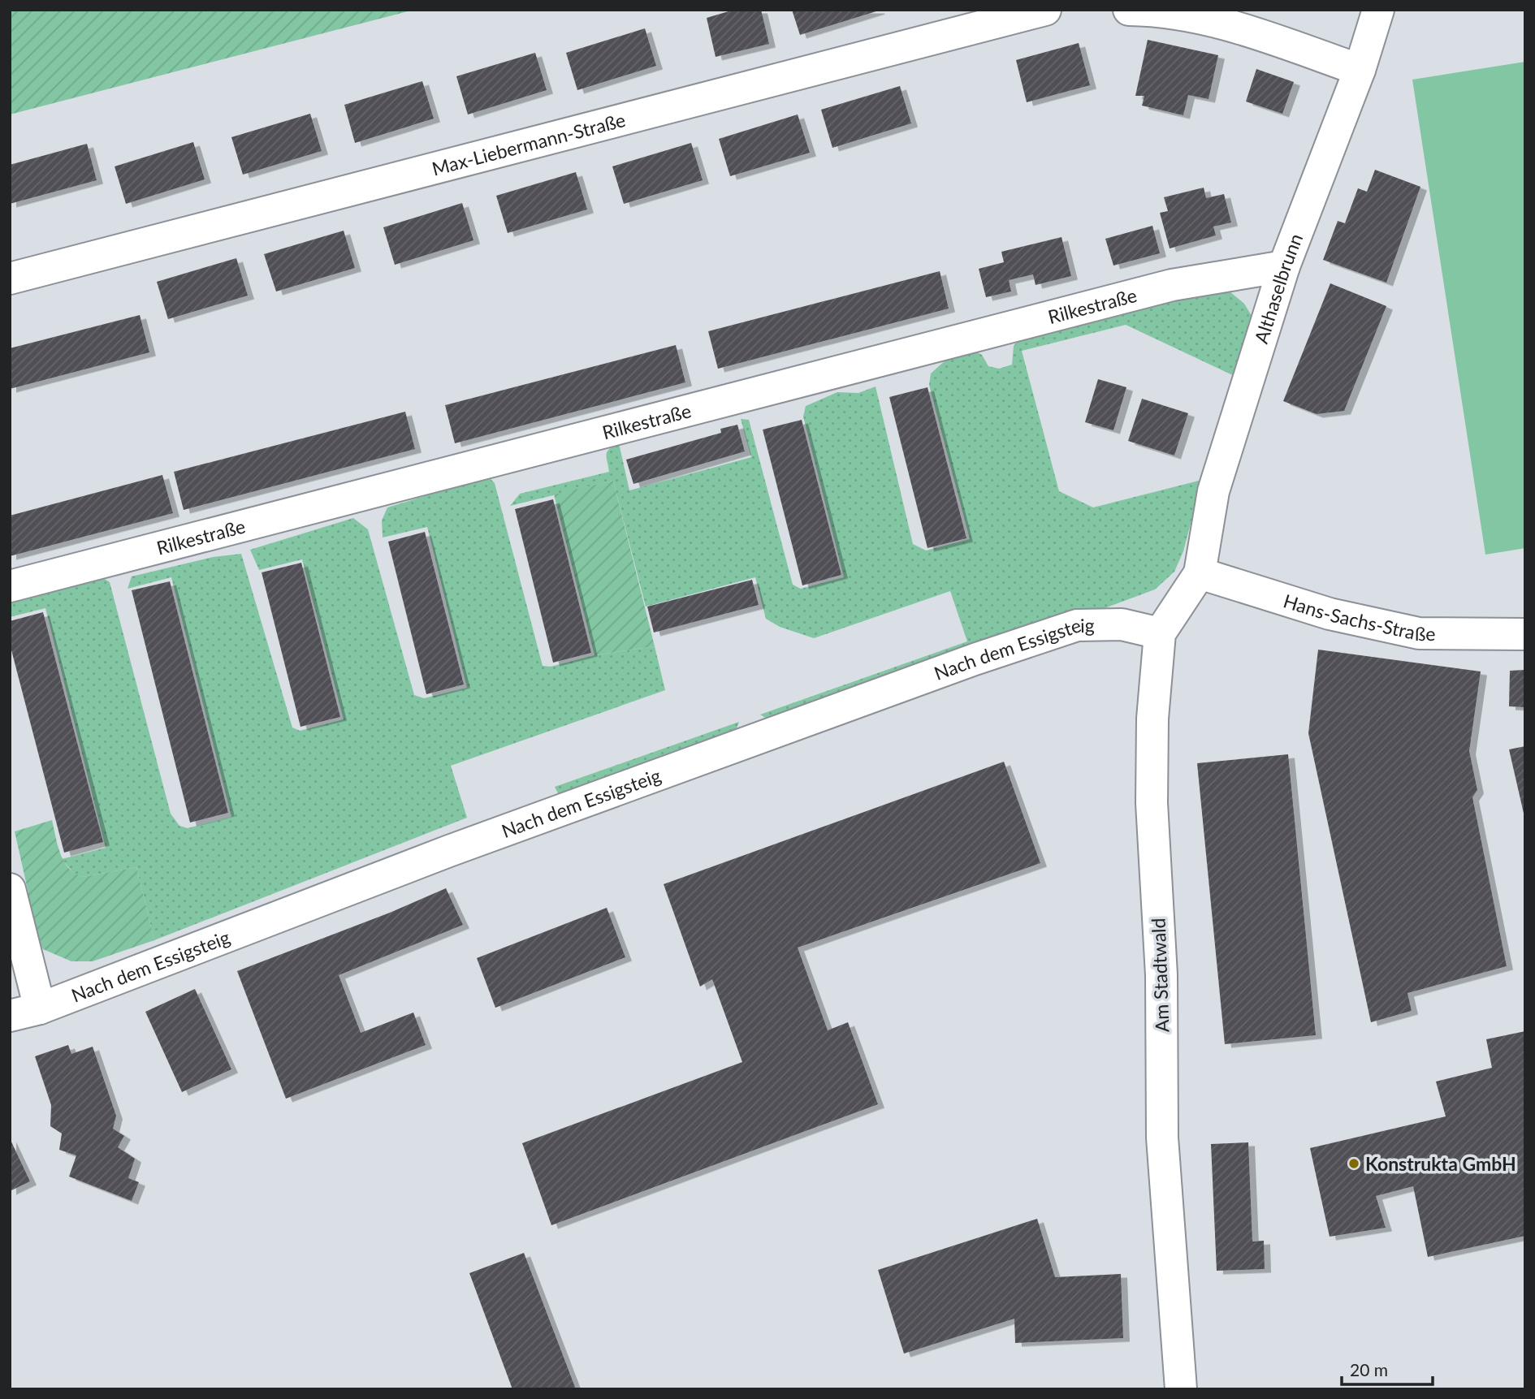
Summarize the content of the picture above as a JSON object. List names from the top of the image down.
{
  "streets": {
    "street": [
      "Max-Liebermann-Straße",
      "Althaselbrunn",
      "Rilkestraße",
      "Hans-Sachs-Straße",
      "Nach dem Essigsteig",
      "Am Stadtwald"
    ]
  },
  "crossings": [
    ["Althaselbrunn", "Rilkestraße"],
    ["Althaselbrunn", "Hans-Sachs-Straße"],
    ["Althaselbrunn", "Am Stadtwald"],
    ["Hans-Sachs-Straße", "Am Stadtwald"],
    ["Nach dem Essigsteig", "Am Stadtwald"]
  ],
  "places": ["Konstrukta GmbH"],
  "scale_bar": "20 m"
}
